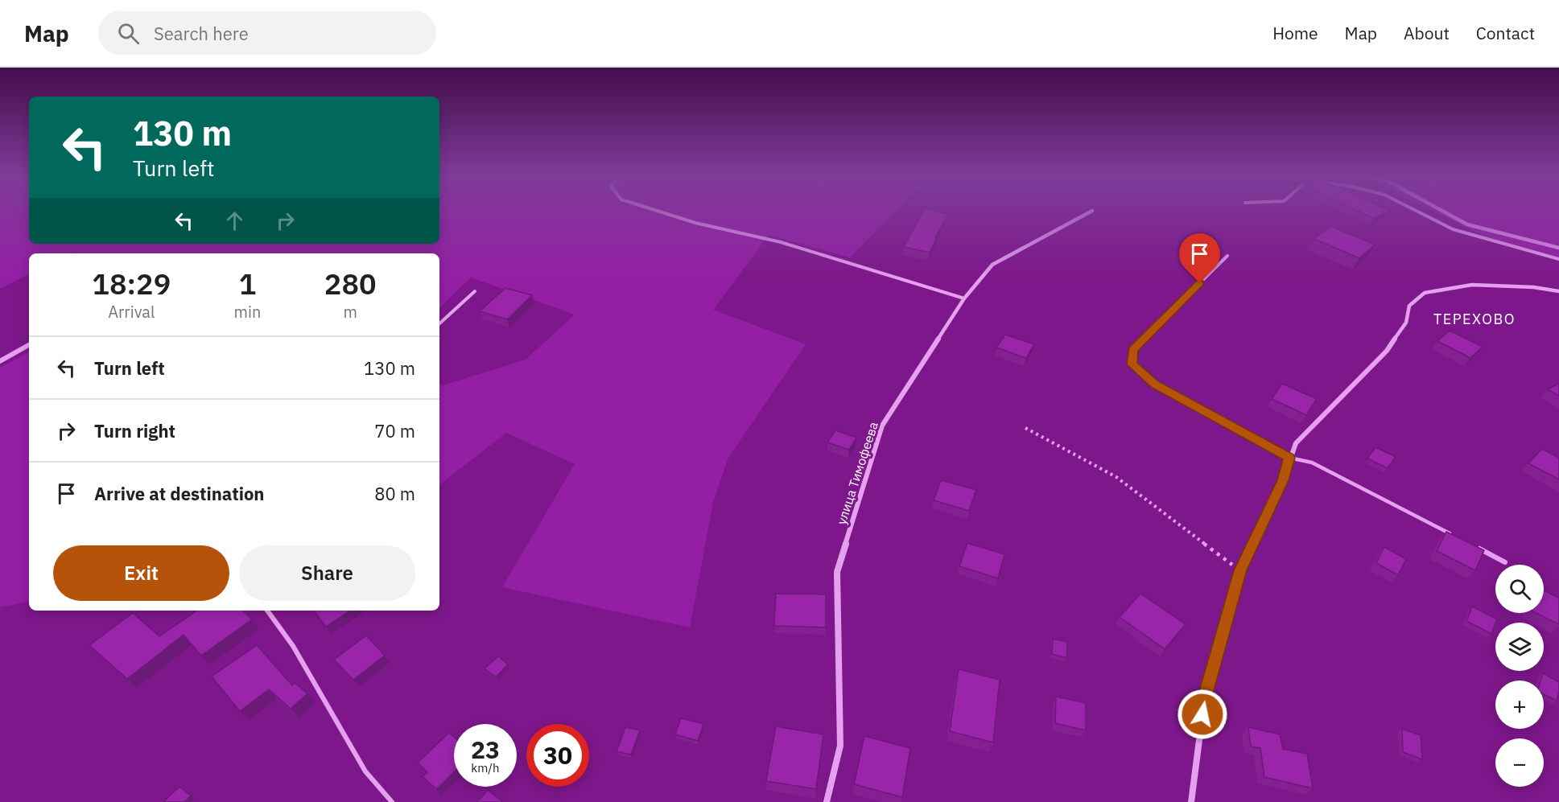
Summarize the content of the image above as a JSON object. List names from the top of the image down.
{
  "streets": {
    "street": ["улица Тимофеева"]
  },
  "districts": ["ТЕРЕХОВО"],
  "page": {
    "header": "Map",
    "search": "Search here",
    "nav": [
      "Home",
      "Map",
      "About",
      "Contact"
    ],
    "turn": ["130 m", "Turn left"],
    "eta": [
      "18:29",
      "Arrival",
      "1",
      "min",
      "280",
      "m"
    ],
    "list": [
      {
        "name": "Turn left",
        "value": "130 m"
      },
      {
        "name": "Turn right",
        "value": "70 m"
      },
      {
        "name": "Arrive at destination",
        "value": "80 m"
      }
    ],
    "buttons": ["Exit", "Share"],
    "map_buttons": ["+", "−"],
    "speed": "23 km/h",
    "limit": "30"
  }
}
